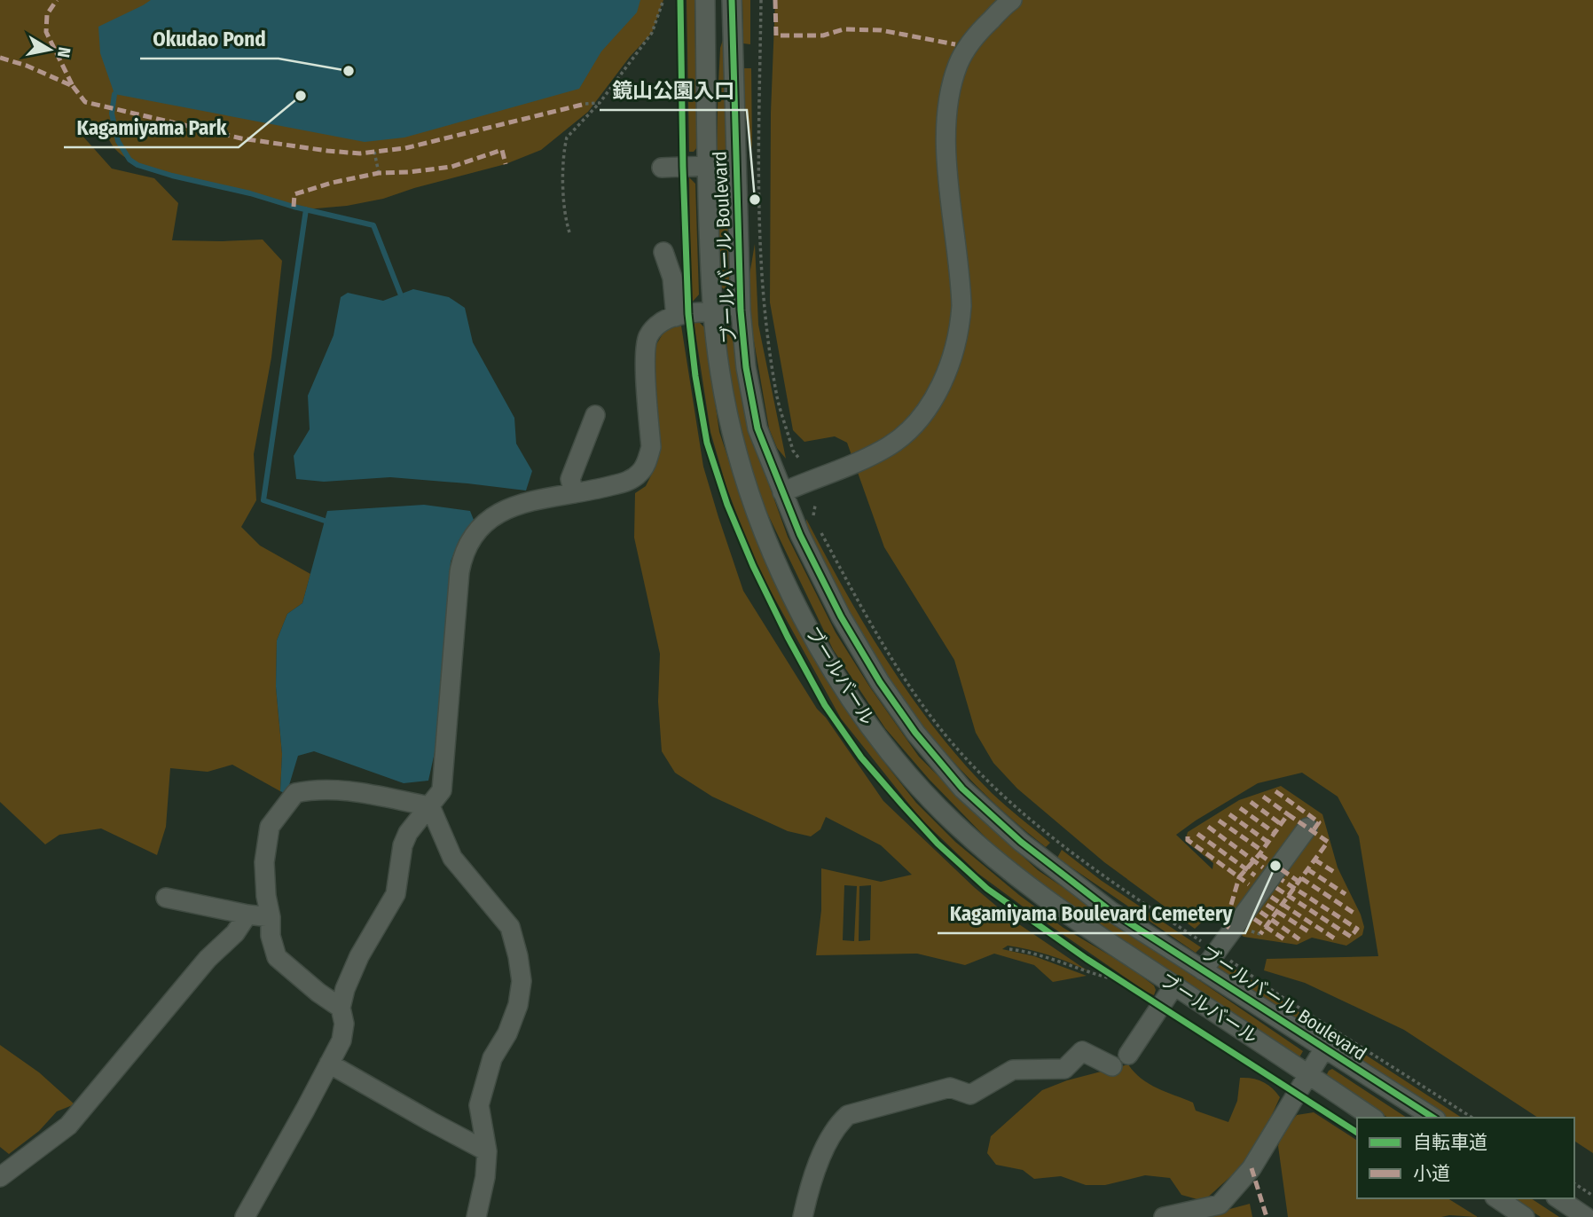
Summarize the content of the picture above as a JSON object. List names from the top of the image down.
{
  "streets": {
    "street": ["ブールバール Boulevard", "ブールバール"]
  },
  "places": [
    "Okudao Pond",
    "Kagamiyama Park",
    "鏡山公園入口",
    "Kagamiyama Boulevard Cemetery"
  ],
  "legend": ["自転車道", "小道"],
  "north": "right"
}
